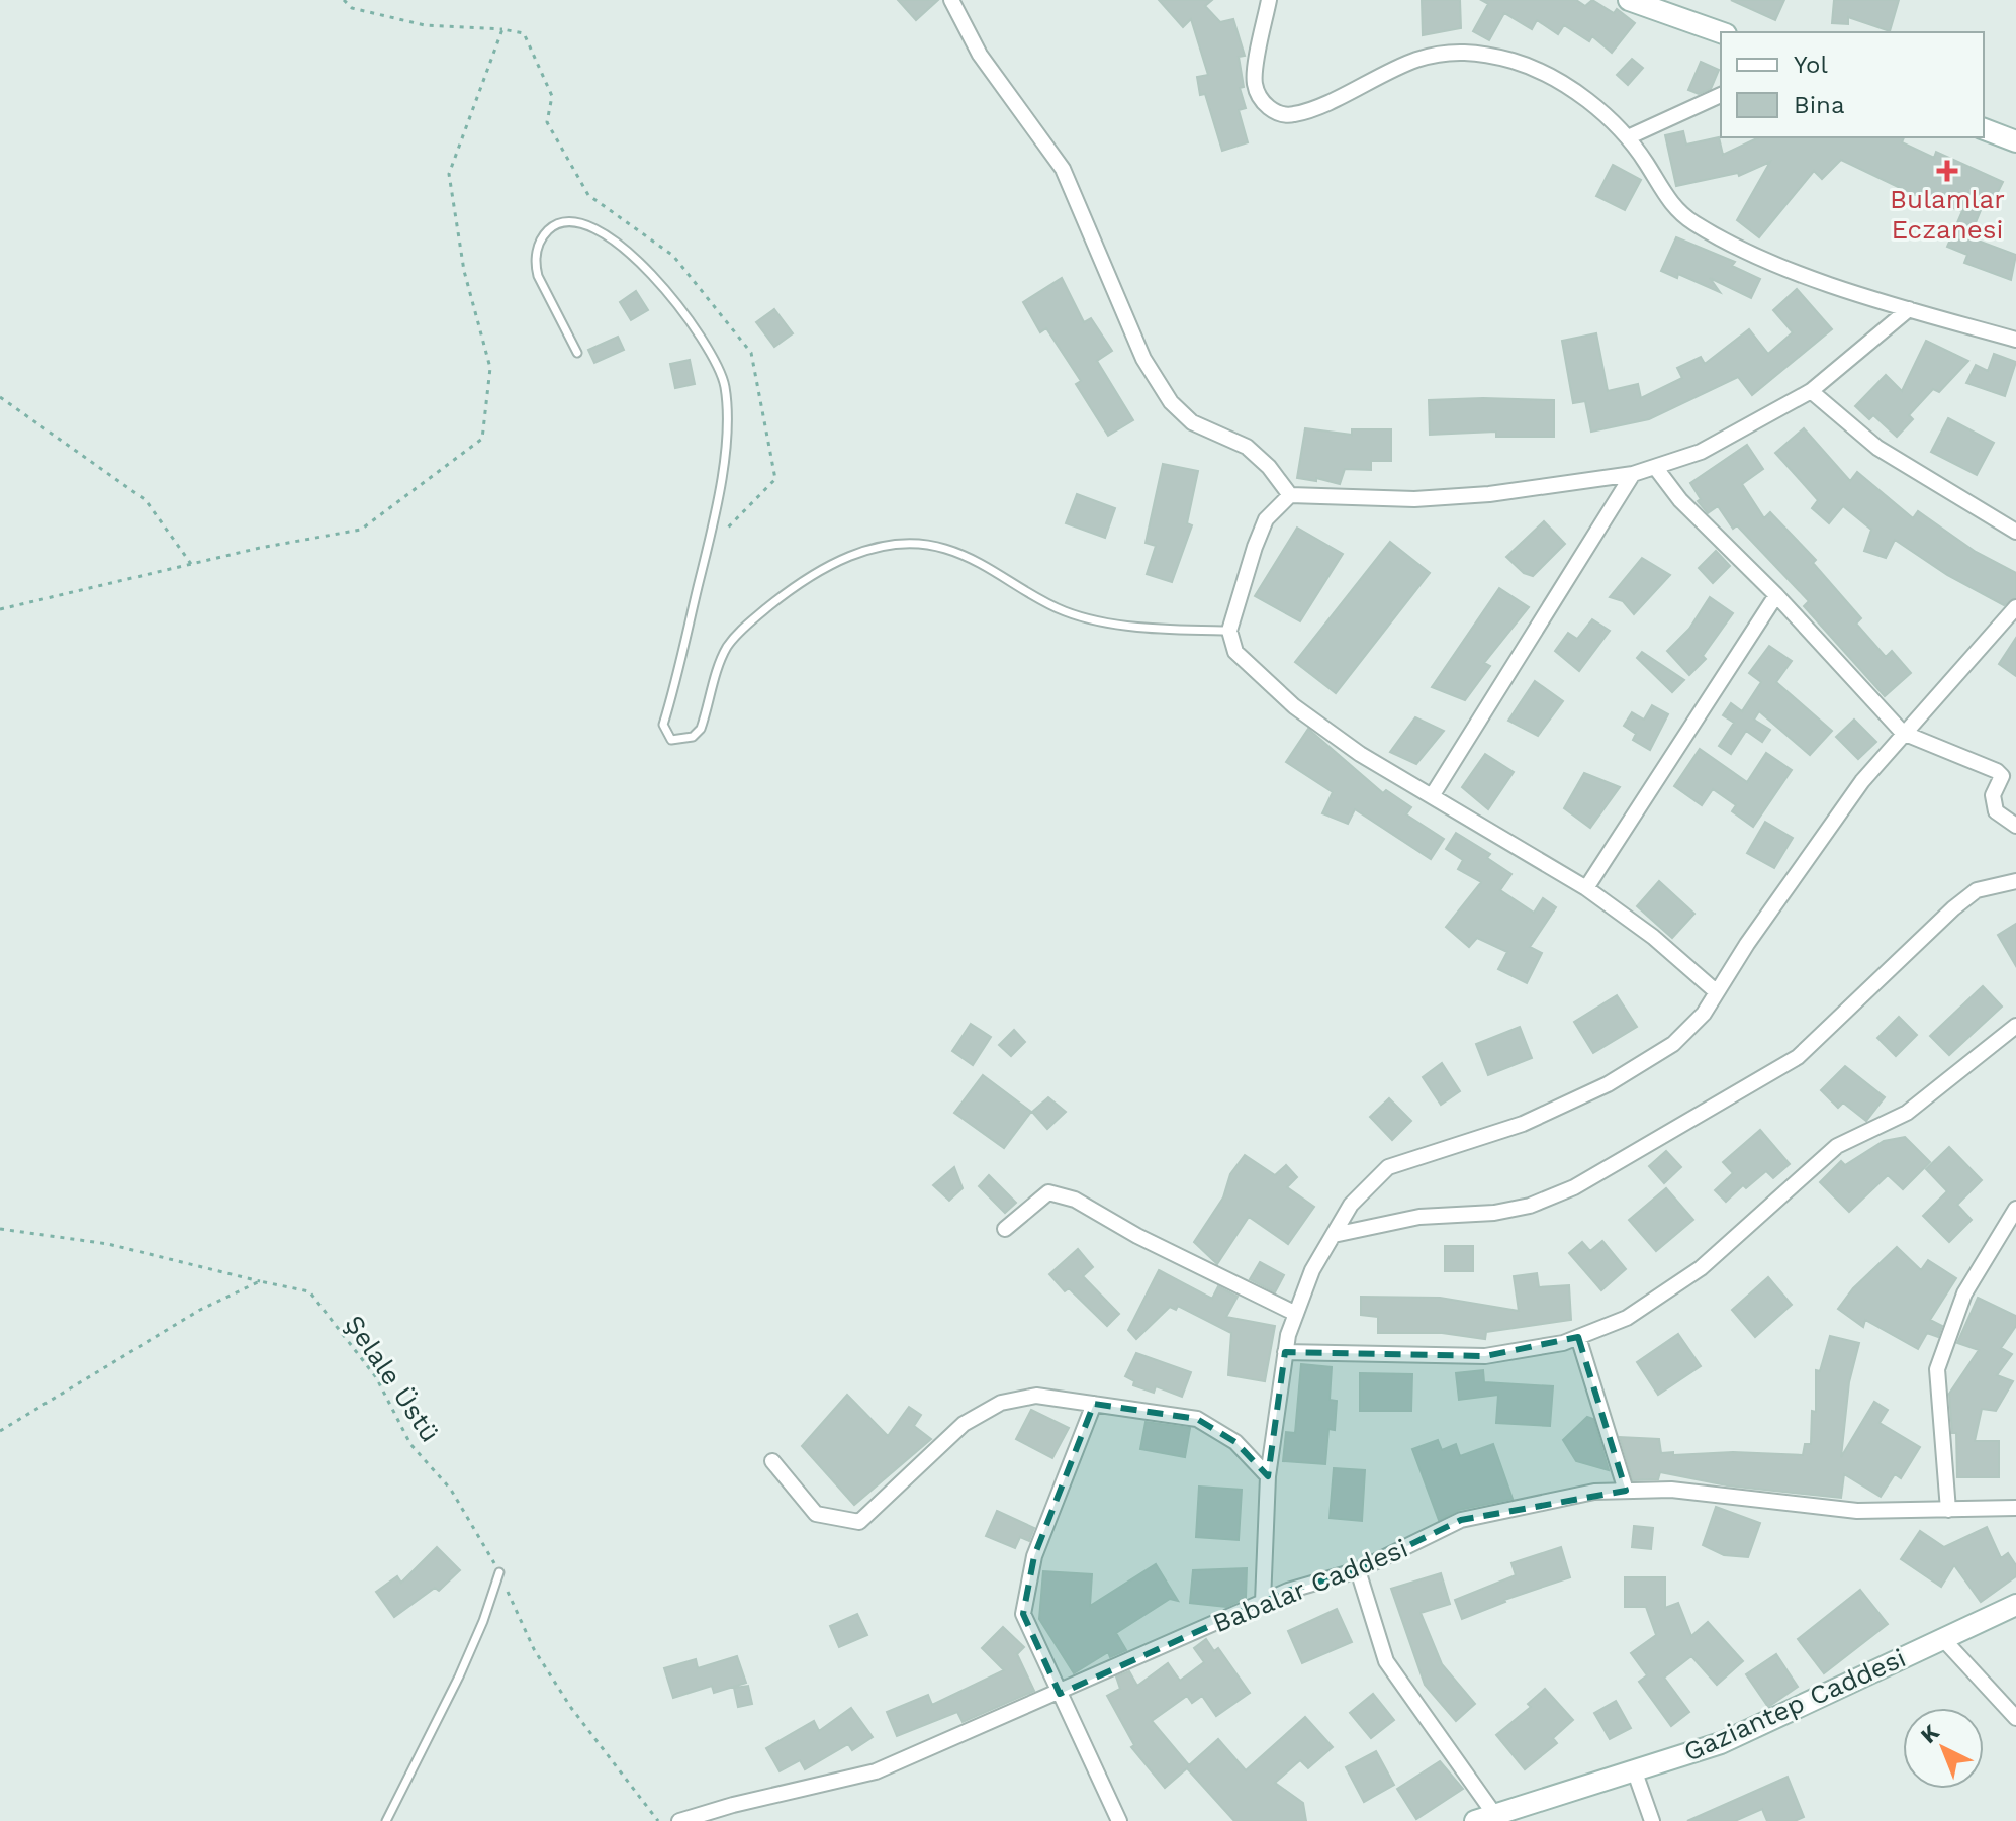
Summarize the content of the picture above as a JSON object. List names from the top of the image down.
{
  "streets": {
    "main road": ["Gaziantep Caddesi"],
    "street": ["Babalar Caddesi"],
    "path": ["Şelale Üstü"]
  },
  "places": {
    "health": ["Bulamlar Eczanesi"]
  },
  "legend": ["Yol", "Bina"],
  "north": "top left"
}
